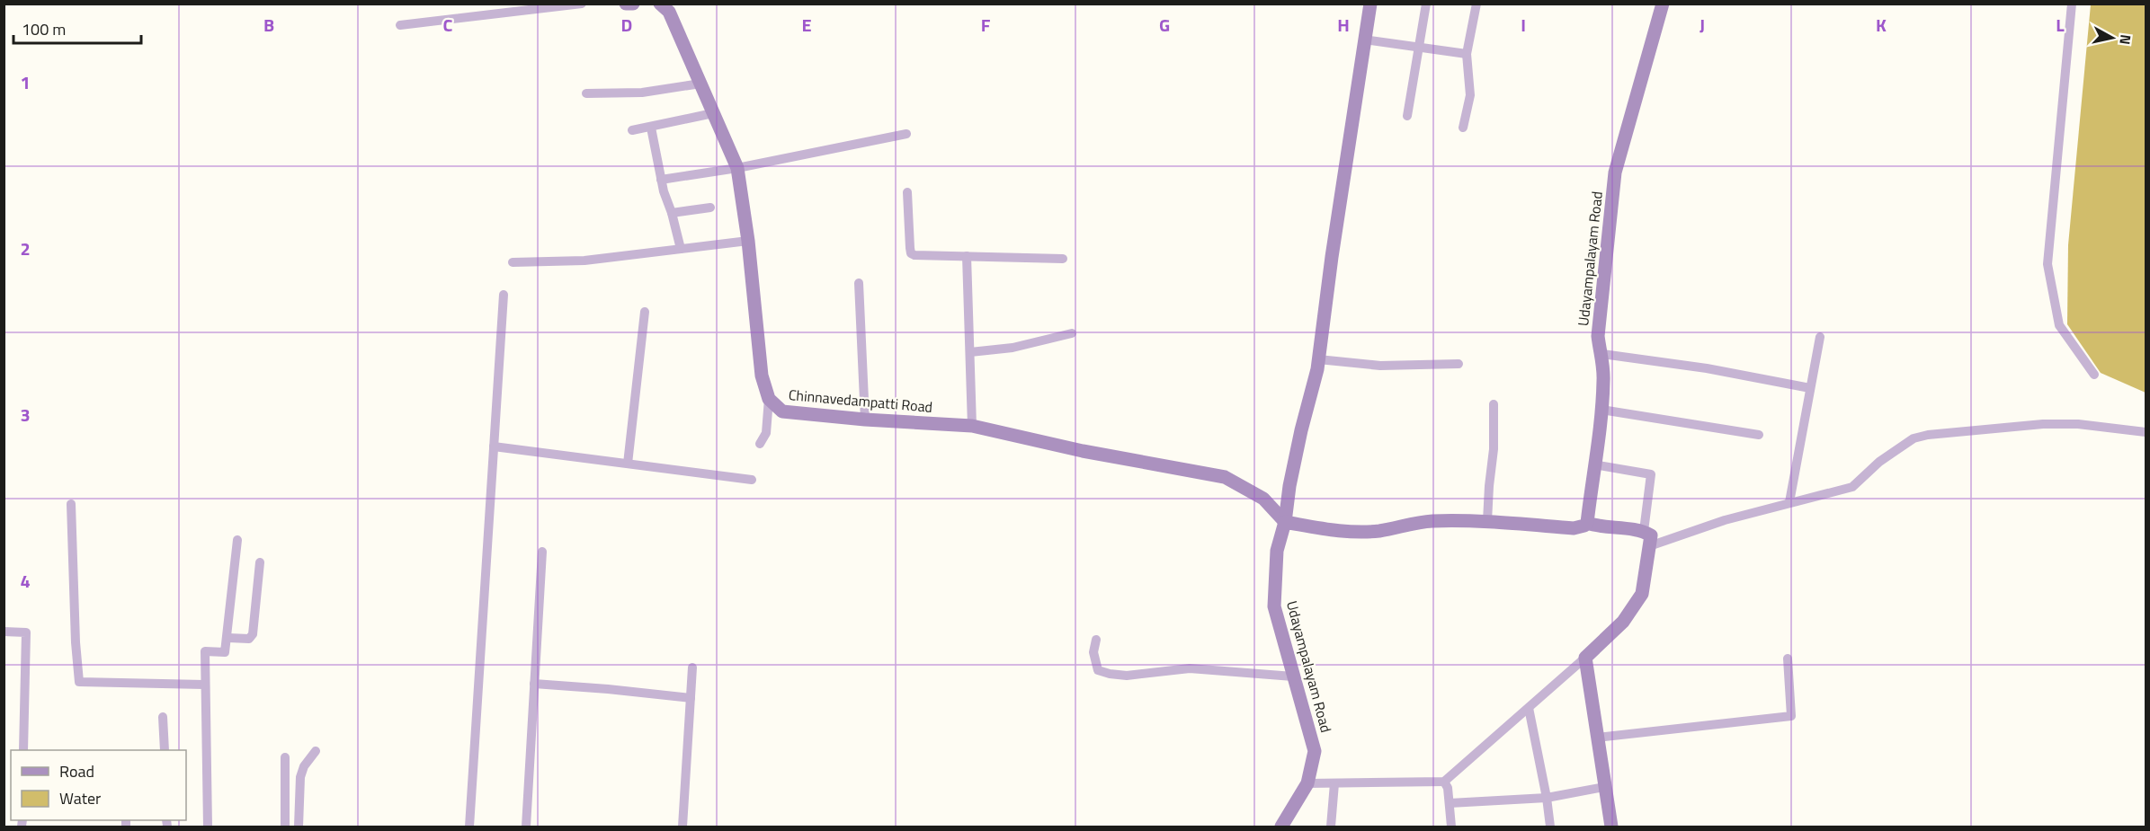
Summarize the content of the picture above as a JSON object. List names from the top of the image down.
{
  "streets": {
    "street": ["Udayampalayam Road", "Chinnavedampatti Road"]
  },
  "crossings": [
    ["Udayampalayam Road", "Chinnavedampatti Road"]
  ],
  "legend": ["Road", "Water"],
  "scale_bar": "100 m",
  "north": "right",
  "grid": {
    "columns": [
      "B",
      "C",
      "D",
      "E",
      "F",
      "G",
      "H",
      "I",
      "J",
      "K",
      "L"
    ],
    "rows": [
      "1",
      "2",
      "3",
      "4"
    ]
  }
}
